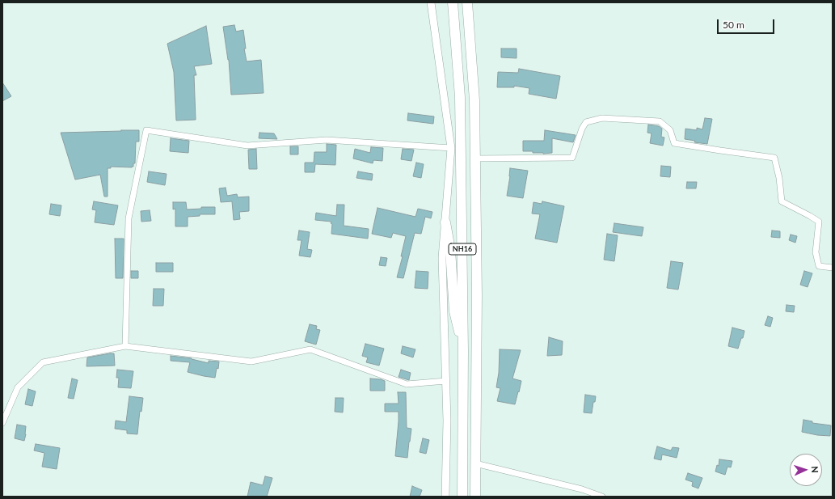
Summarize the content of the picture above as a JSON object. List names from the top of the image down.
{
  "streets": {
    "highway": ["NH16"]
  },
  "scale_bar": "50 m",
  "north": "right"
}
